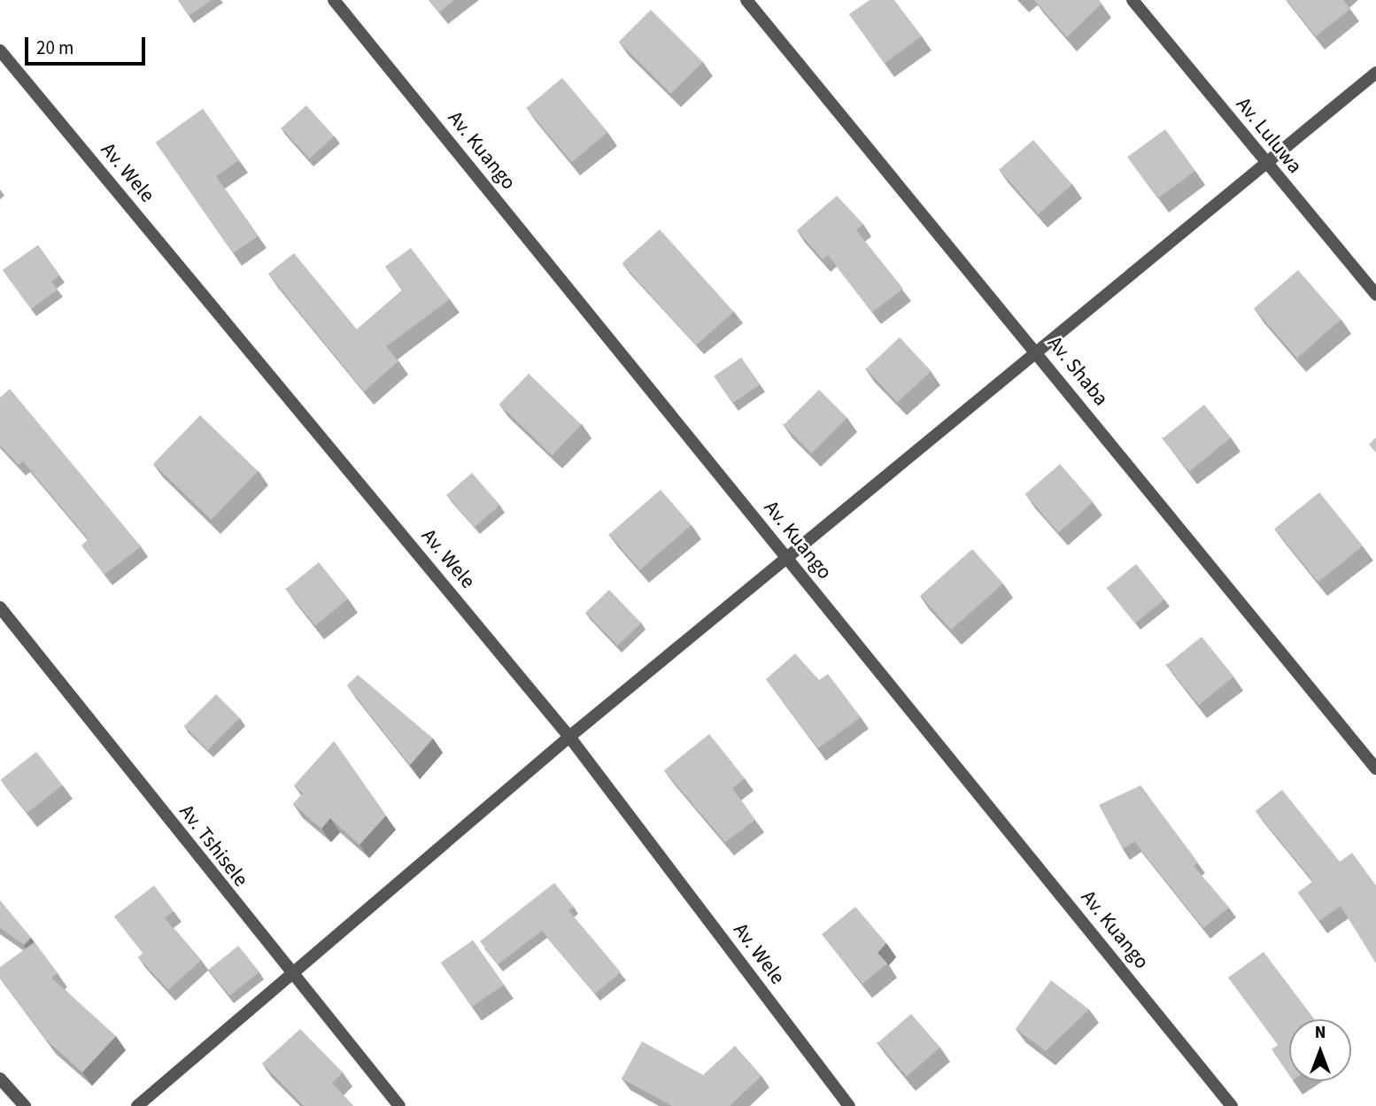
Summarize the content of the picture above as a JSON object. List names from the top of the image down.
{
  "streets": {
    "street": [
      "Av. Luluwa",
      "Av. Kuango",
      "Av. Wele",
      "Av. Shaba",
      "Av. Tshisele"
    ]
  },
  "scale_bar": "20 m",
  "north": "top"
}
